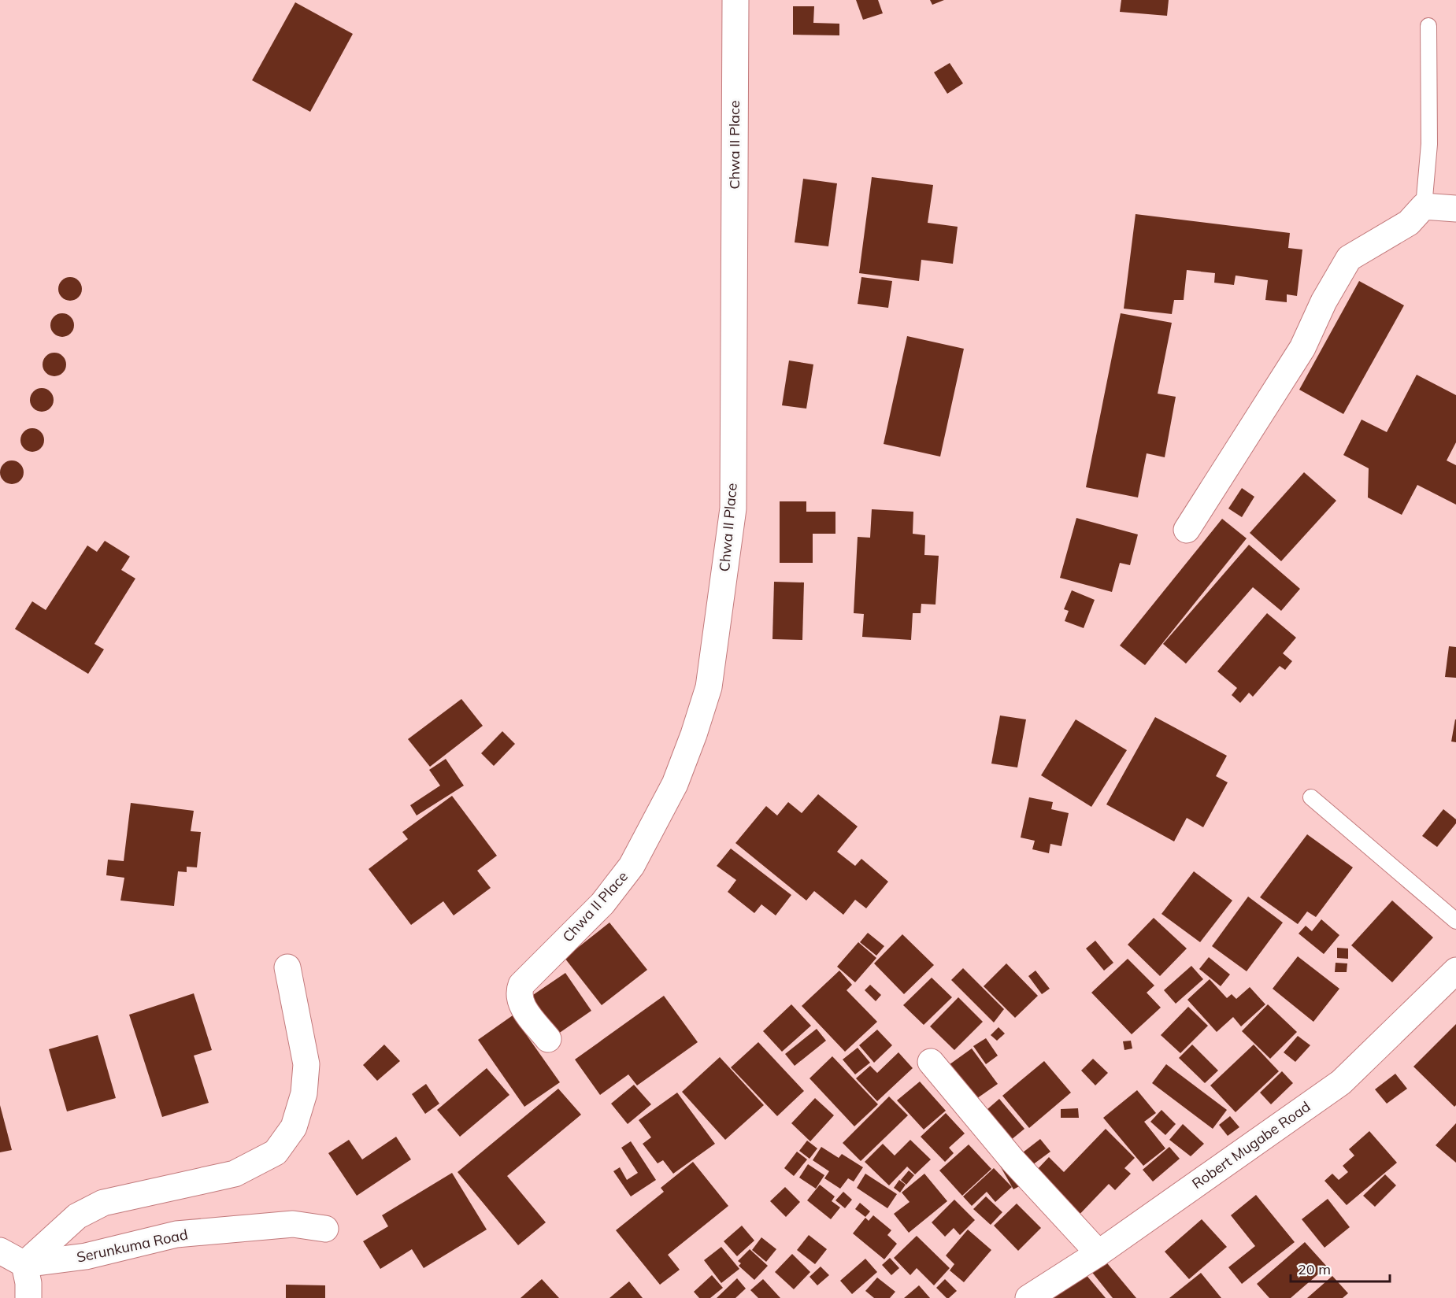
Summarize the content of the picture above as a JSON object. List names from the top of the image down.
{
  "streets": {
    "street": ["Chwa II Place", "Robert Mugabe Road", "Serunkuma Road"]
  },
  "scale_bar": "20 m"
}
